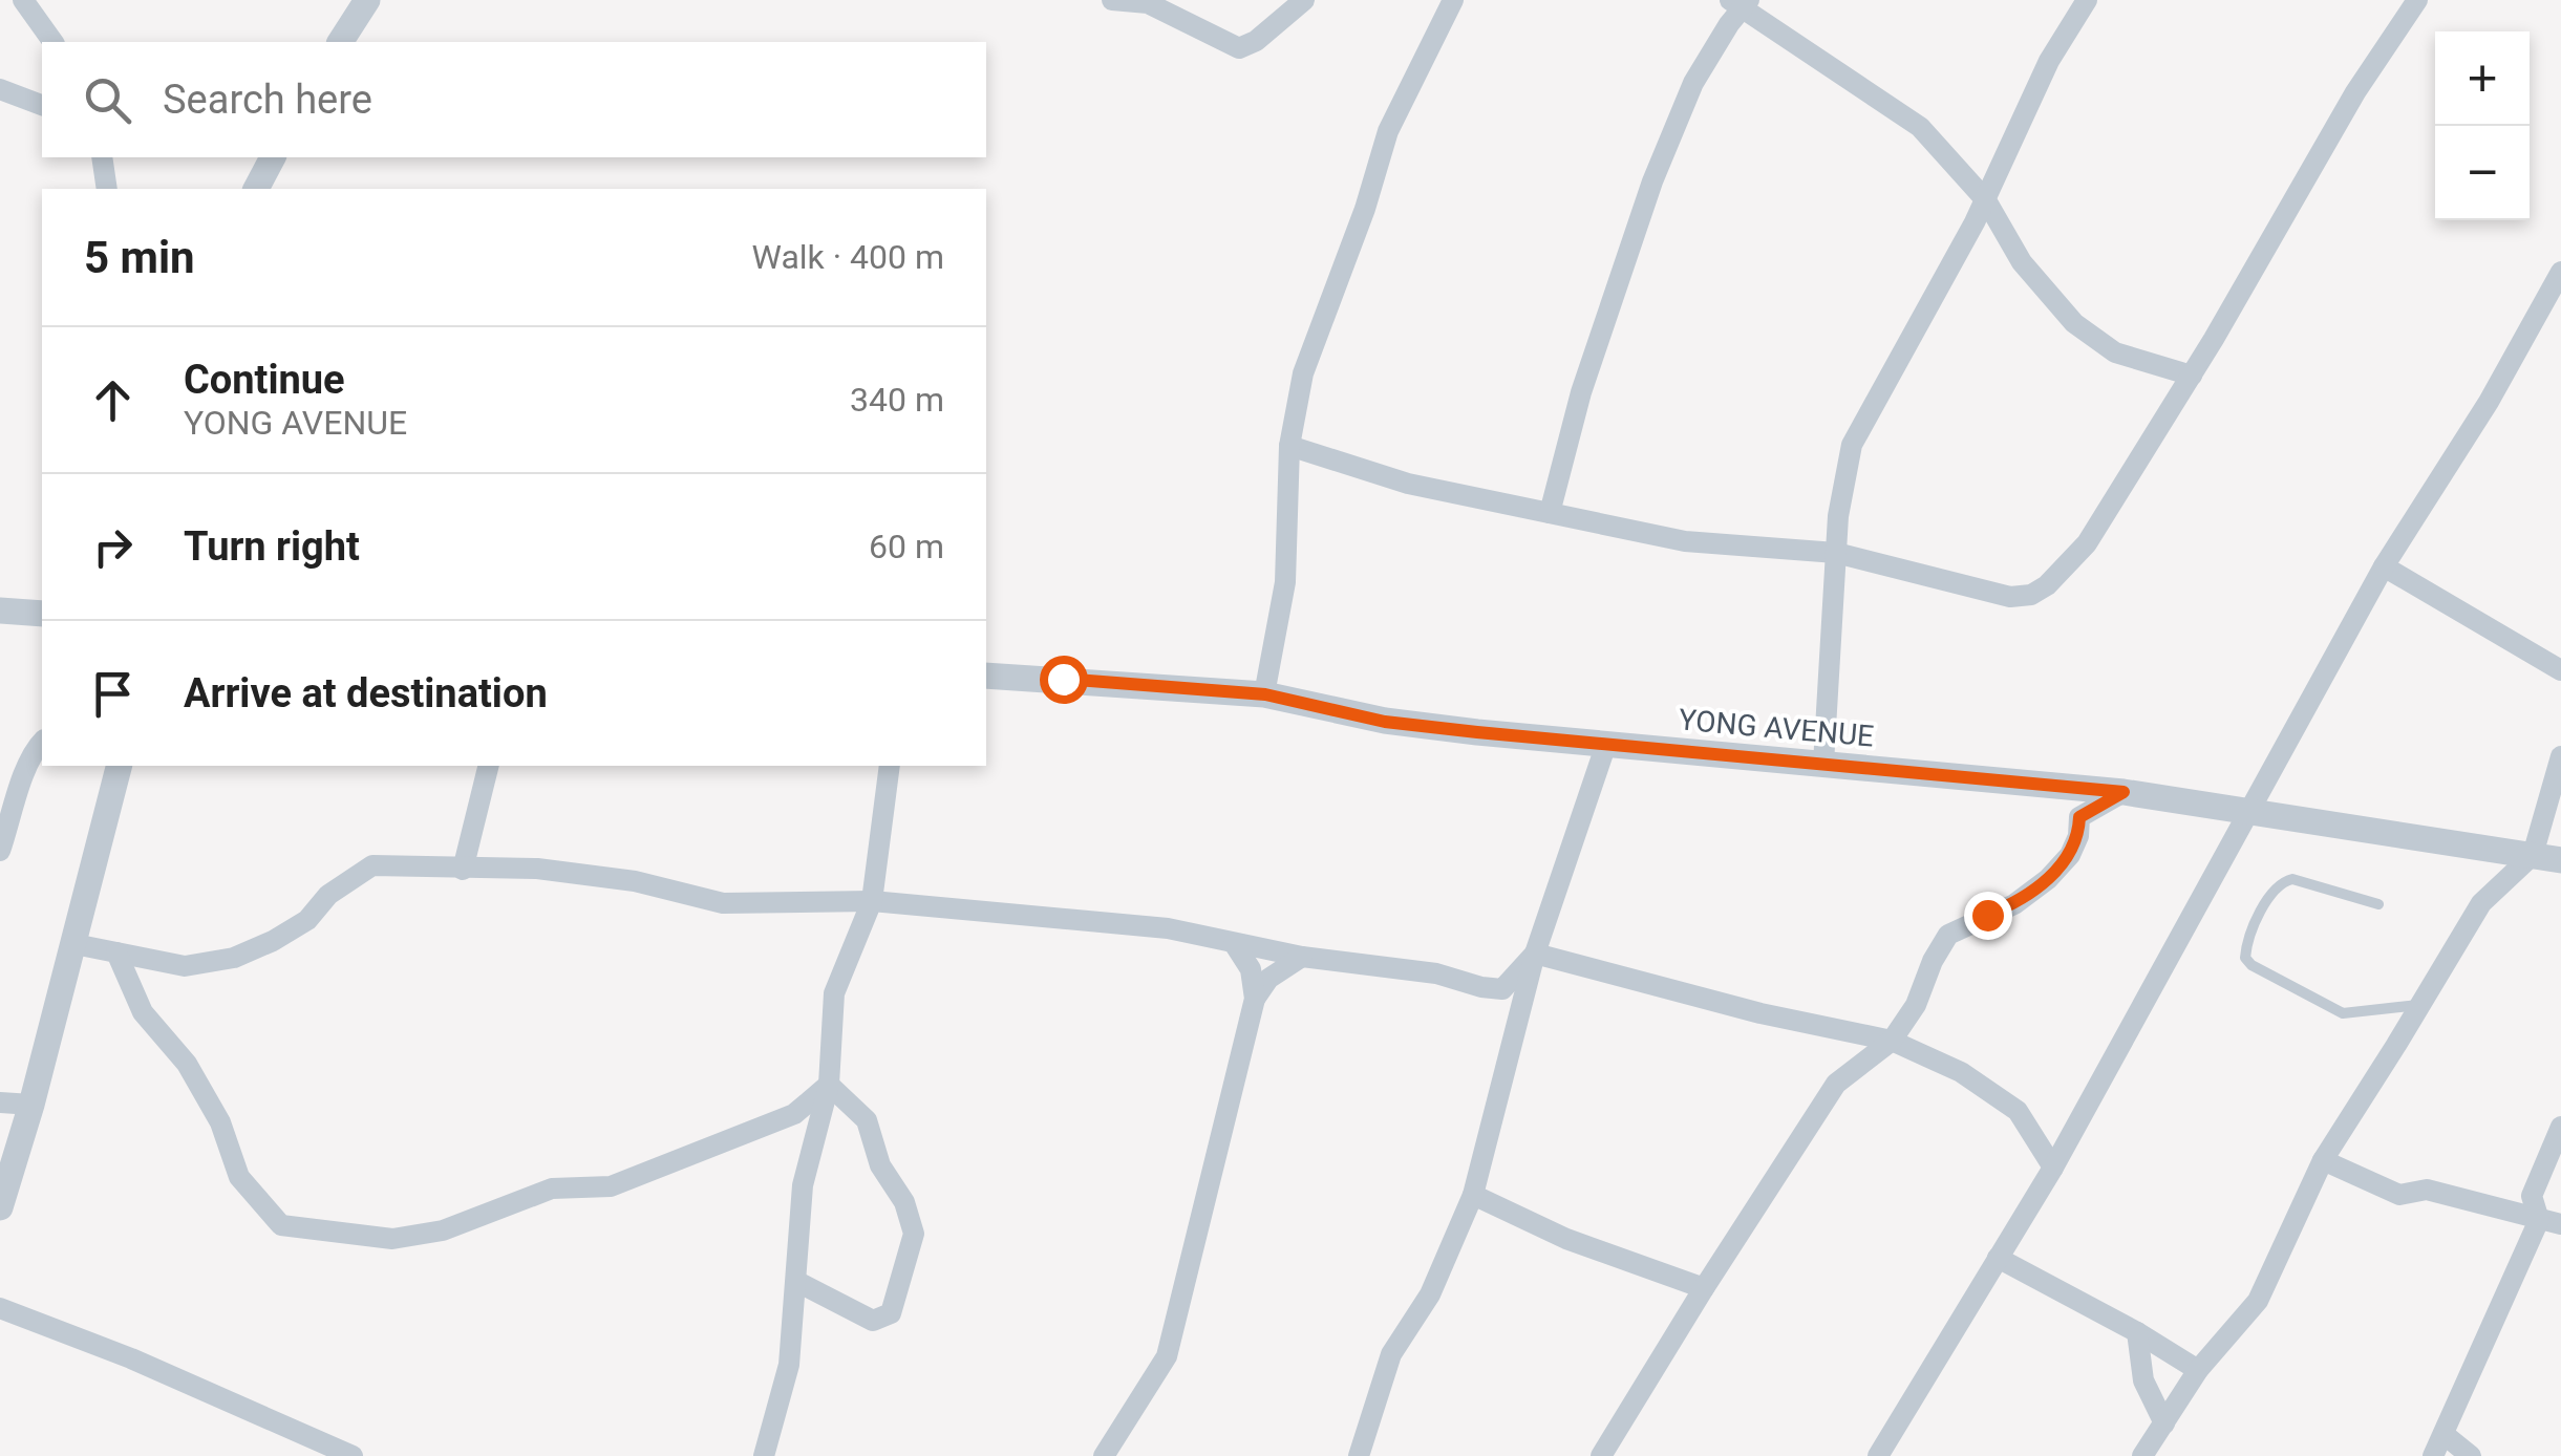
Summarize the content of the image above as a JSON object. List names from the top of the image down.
{
  "streets": {
    "street": ["YONG AVENUE"]
  },
  "page": {
    "map_buttons": ["+", "−"],
    "search": "Search here",
    "heading": ["5 min", "Walk · 400 m"],
    "list": [
      ["Continue", "YONG AVENUE", "340 m"],
      ["Turn right", "60 m"],
      "Arrive at destination"
    ]
  }
}
